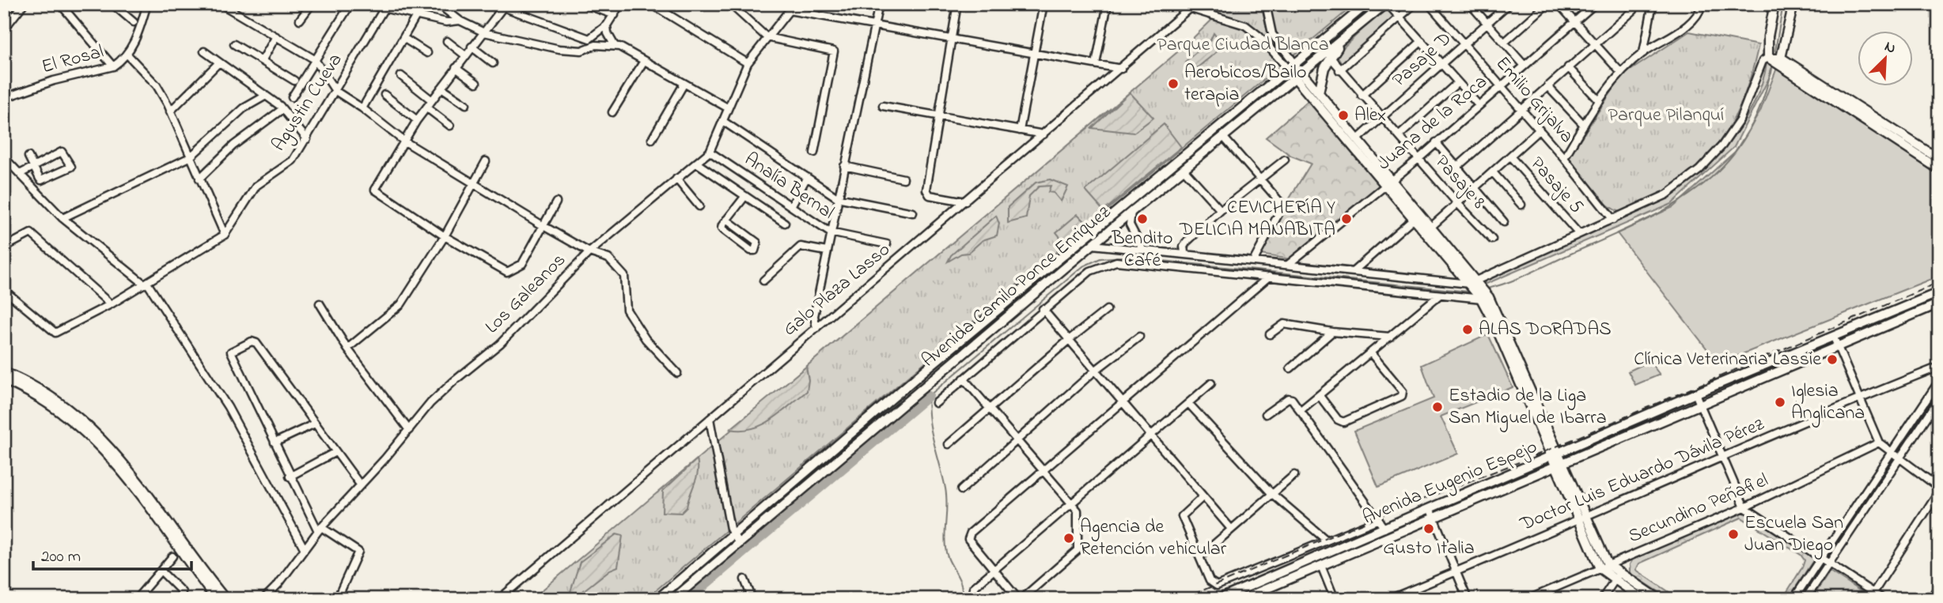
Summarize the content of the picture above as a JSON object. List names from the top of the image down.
{
  "streets": {
    "main road": ["Avenida Camilo Ponce Enriquez", "Avenida Eugenio Espejo"],
    "street": [
      "El Rosal",
      "Pasaje D",
      "Emilio Grijalva",
      "Agustin Cueva",
      "Juana de la Roca",
      "Pasaje 8",
      "Pasaje 5",
      "Analía Bernal",
      "Galo Plaza Lasso",
      "Los Galeanos",
      "Doctor Luis Eduardo Dávila Pérez",
      "Secundino Peñafiel"
    ]
  },
  "crossings": [
    ["Pasaje D", "Emilio Grijalva"],
    ["Pasaje D", "Pasaje 8"],
    ["Emilio Grijalva", "Juana de la Roca"],
    ["Juana de la Roca", "Pasaje 8"],
    ["Analía Bernal", "Los Galeanos"]
  ],
  "parks": ["Parque Ciudad Blanca", "Parque Pilanquí"],
  "places": [
    "Aerobicos/Bailo terapia",
    "Alex",
    "Bendito Café",
    "CEVICHERÍA Y DELICIA MANABITA",
    "ALAS DORADAS",
    "Clínica Veterinaria Lassie",
    "Iglesia Anglicana",
    "Estadio de la Liga San Miguel de Ibarra",
    "Gusto Italia",
    "Escuela San Juan Diego",
    "Agencia de Retención vehicular"
  ],
  "scale_bar": "200 m",
  "north": "top right"
}
